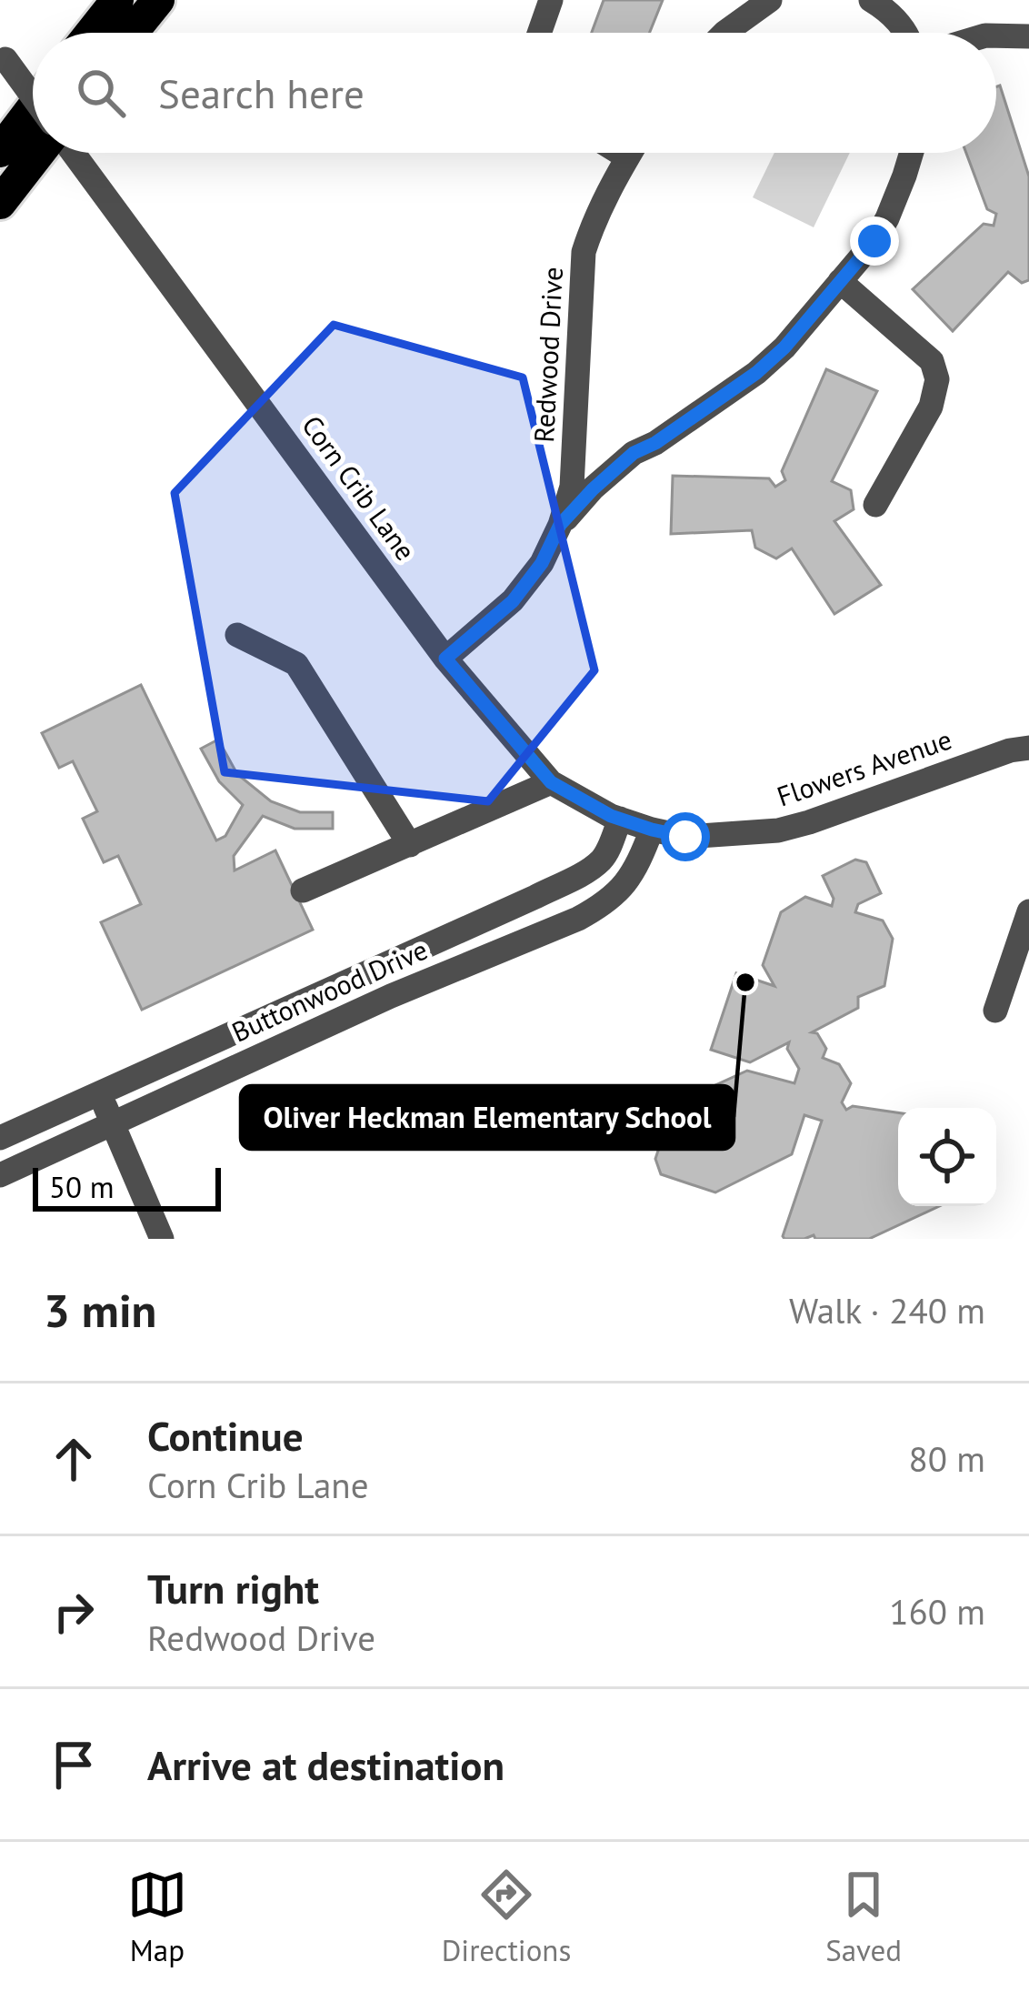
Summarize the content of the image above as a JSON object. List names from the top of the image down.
{
  "streets": {
    "street": [
      "Redwood Drive",
      "Corn Crib Lane",
      "Flowers Avenue",
      "Buttonwood Drive"
    ]
  },
  "crossings": [
    ["Redwood Drive", "Corn Crib Lane"],
    ["Corn Crib Lane", "Flowers Avenue"],
    ["Corn Crib Lane", "Buttonwood Drive"],
    ["Flowers Avenue", "Buttonwood Drive"]
  ],
  "places": ["Oliver Heckman Elementary School"],
  "scale_bar": "50 m",
  "page": {
    "search": "Search here",
    "scale": "50 m",
    "heading": ["3 min", "Walk · 240 m"],
    "list": [
      ["Continue", "Corn Crib Lane", "80 m"],
      ["Turn right", "Redwood Drive", "160 m"],
      "Arrive at destination"
    ],
    "nav": ["Map", "Directions", "Saved"]
  }
}
